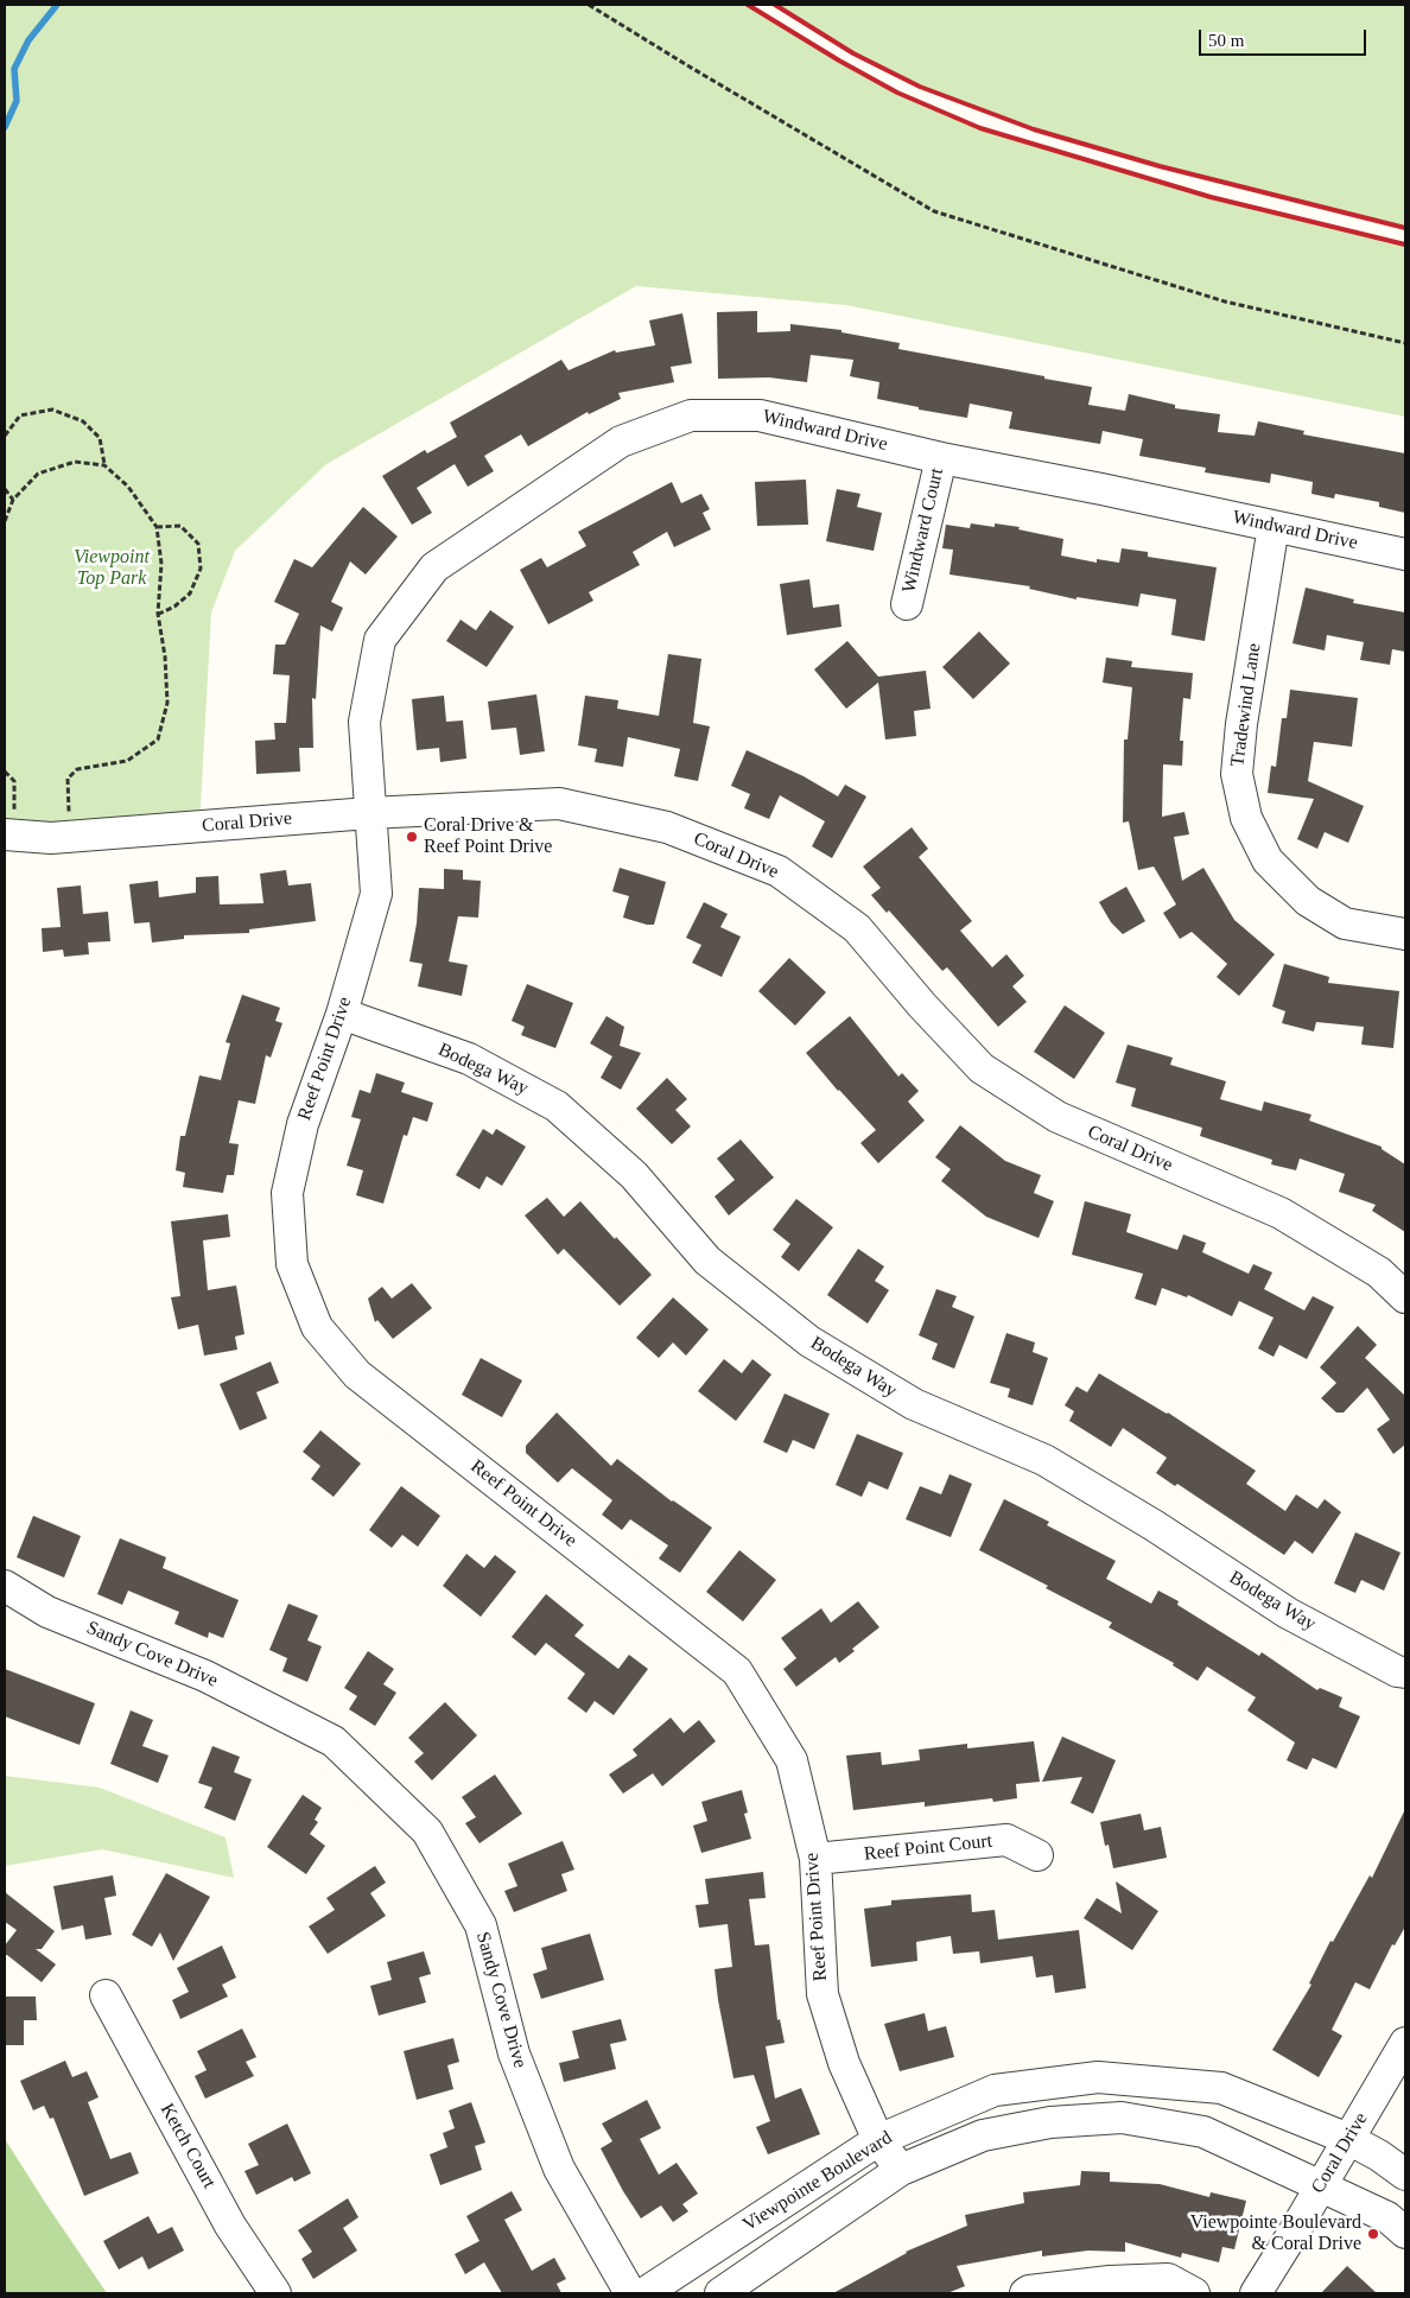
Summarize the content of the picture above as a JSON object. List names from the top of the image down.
{
  "streets": {
    "street": [
      "Windward Drive",
      "Windward Court",
      "Tradewind Lane",
      "Coral Drive",
      "Reef Point Drive",
      "Bodega Way",
      "Sandy Cove Drive",
      "Reef Point Court",
      "Ketch Court",
      "Viewpointe Boulevard"
    ]
  },
  "crossings": [
    ["Windward Drive", "Windward Court"],
    ["Windward Drive", "Tradewind Lane"],
    ["Windward Drive", "Coral Drive"],
    ["Windward Drive", "Reef Point Drive"],
    ["Coral Drive", "Reef Point Drive"],
    ["Coral Drive", "Viewpointe Boulevard"],
    ["Reef Point Drive", "Bodega Way"],
    ["Reef Point Drive", "Reef Point Court"],
    ["Reef Point Drive", "Viewpointe Boulevard"]
  ],
  "parks": ["Viewpoint Top Park"],
  "places": ["Coral Drive & Reef Point Drive", "Viewpointe Boulevard & Coral Drive"],
  "scale_bar": "50 m"
}
